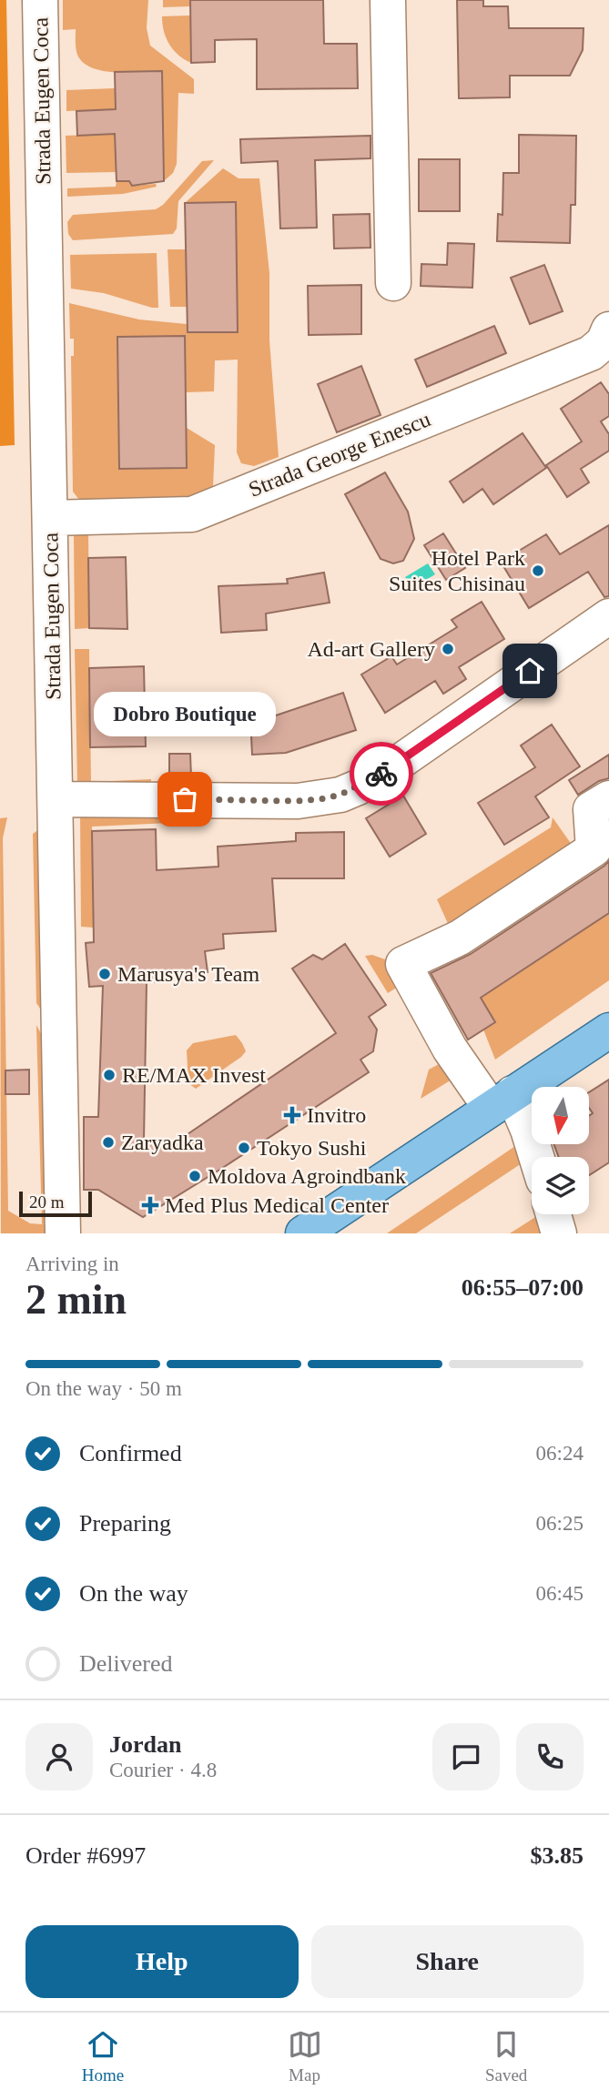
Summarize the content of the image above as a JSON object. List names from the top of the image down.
{
  "streets": {
    "street": ["Strada Eugen Coca", "Strada George Enescu"]
  },
  "crossings": [
    ["Strada Eugen Coca", "Strada George Enescu"]
  ],
  "places": {
    "other": [
      "Hotel Park Suites Chisinau",
      "Ad-art Gallery",
      "Dobro Boutique",
      "Marusya's Team",
      "RE/MAX Invest",
      "Zaryadka",
      "Tokyo Sushi",
      "Moldova Agroindbank"
    ],
    "health": ["Invitro", "Med Plus Medical Center"]
  },
  "scale_bar": "20 m",
  "north": "bottom",
  "page": {
    "bubble": "Dobro Boutique",
    "scale": "20 m",
    "heading": ["2 min", "Arriving in", "06:55–07:00"],
    "panel": [
      "Jordan",
      "Courier · 4.8",
      "Order #6997",
      "$3.85"
    ],
    "bar": "On the way · 50 m",
    "list": [
      ["Confirmed", "06:24"],
      ["Preparing", "06:25"],
      ["On the way", "06:45"],
      "Delivered"
    ],
    "buttons": ["Help", "Share"],
    "tabs": ["Home", "Map", "Saved"]
  }
}
